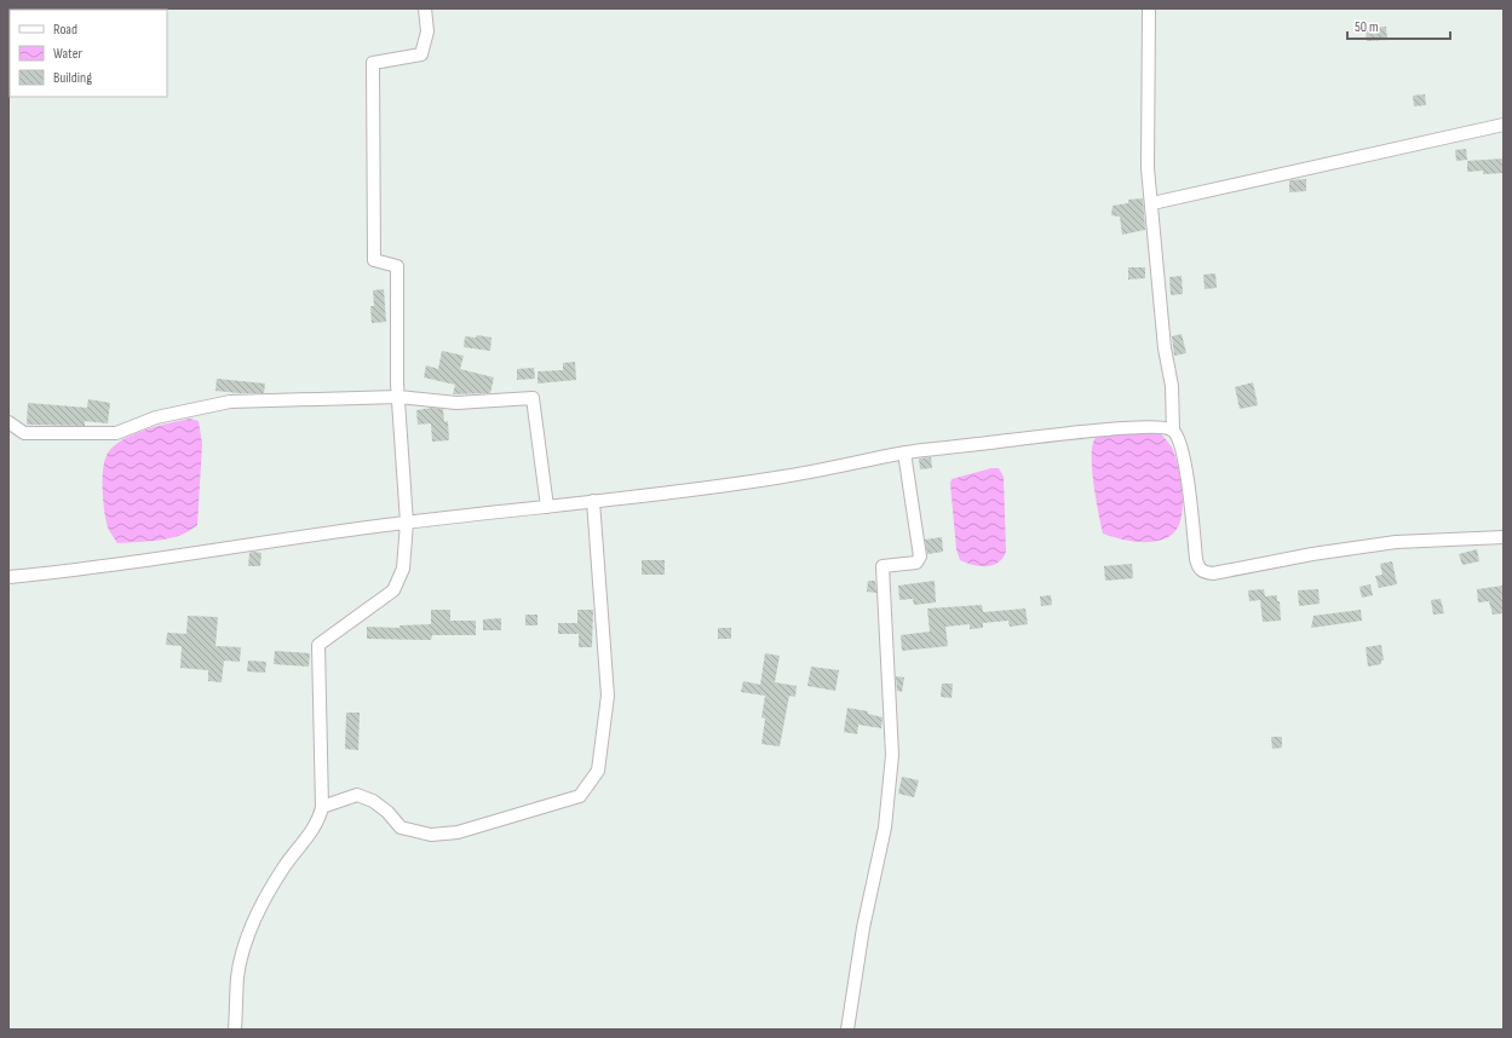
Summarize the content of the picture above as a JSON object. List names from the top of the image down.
{
  "legend": ["Road", "Water", "Building"],
  "scale_bar": "50 m"
}
